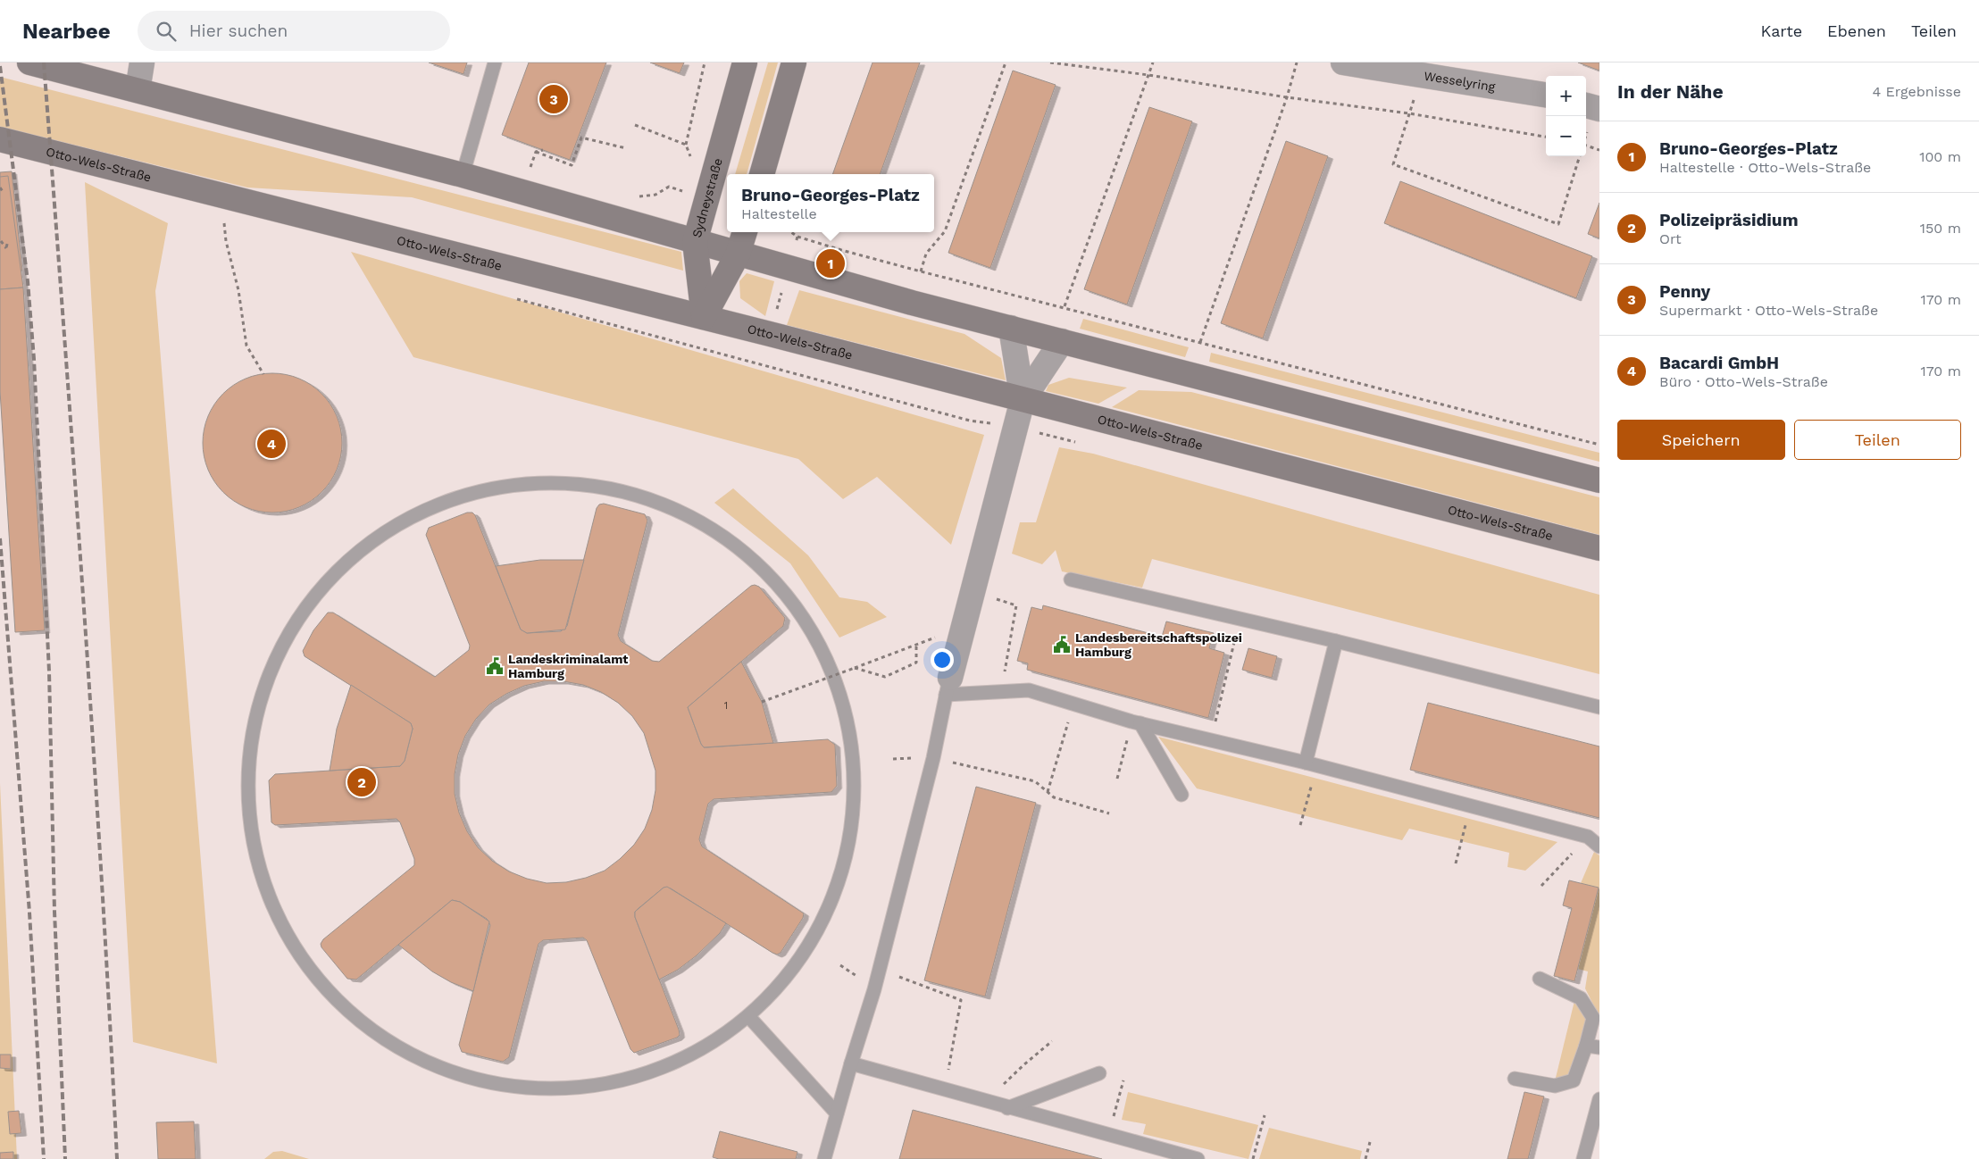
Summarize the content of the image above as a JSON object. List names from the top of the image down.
{
  "streets": {
    "main road": ["Otto-Wels-Straße", "Sydneystraße"],
    "street": ["Wesselyring"]
  },
  "crossings": [
    ["Otto-Wels-Straße", "Sydneystraße"]
  ],
  "places": {
    "public building": ["Landesbereitschaftspolizei Hamburg", "Landeskriminalamt Hamburg"]
  },
  "house_numbers": ["1"],
  "page": {
    "header": "Nearbee",
    "search": "Hier suchen",
    "nav": ["Karte", "Ebenen", "Teilen"],
    "heading": ["In der Nähe", "4 Ergebnisse"],
    "map_buttons": ["+", "−"],
    "pins": [
      "3",
      "1",
      "4",
      "2"
    ],
    "list": [
      {
        "mark": "1",
        "name": "Bruno-Georges-Platz",
        "note": "Haltestelle · Otto-Wels-Straße",
        "value": "100 m"
      },
      {
        "mark": "2",
        "name": "Polizeipräsidium",
        "note": "Ort",
        "value": "150 m"
      },
      {
        "mark": "3",
        "name": "Penny",
        "note": "Supermarkt · Otto-Wels-Straße",
        "value": "170 m"
      },
      {
        "mark": "4",
        "name": "Bacardi GmbH",
        "note": "Büro · Otto-Wels-Straße",
        "value": "170 m"
      }
    ],
    "popup": ["Bruno-Georges-Platz", "Haltestelle"],
    "buttons": ["Speichern", "Teilen"]
  }
}
